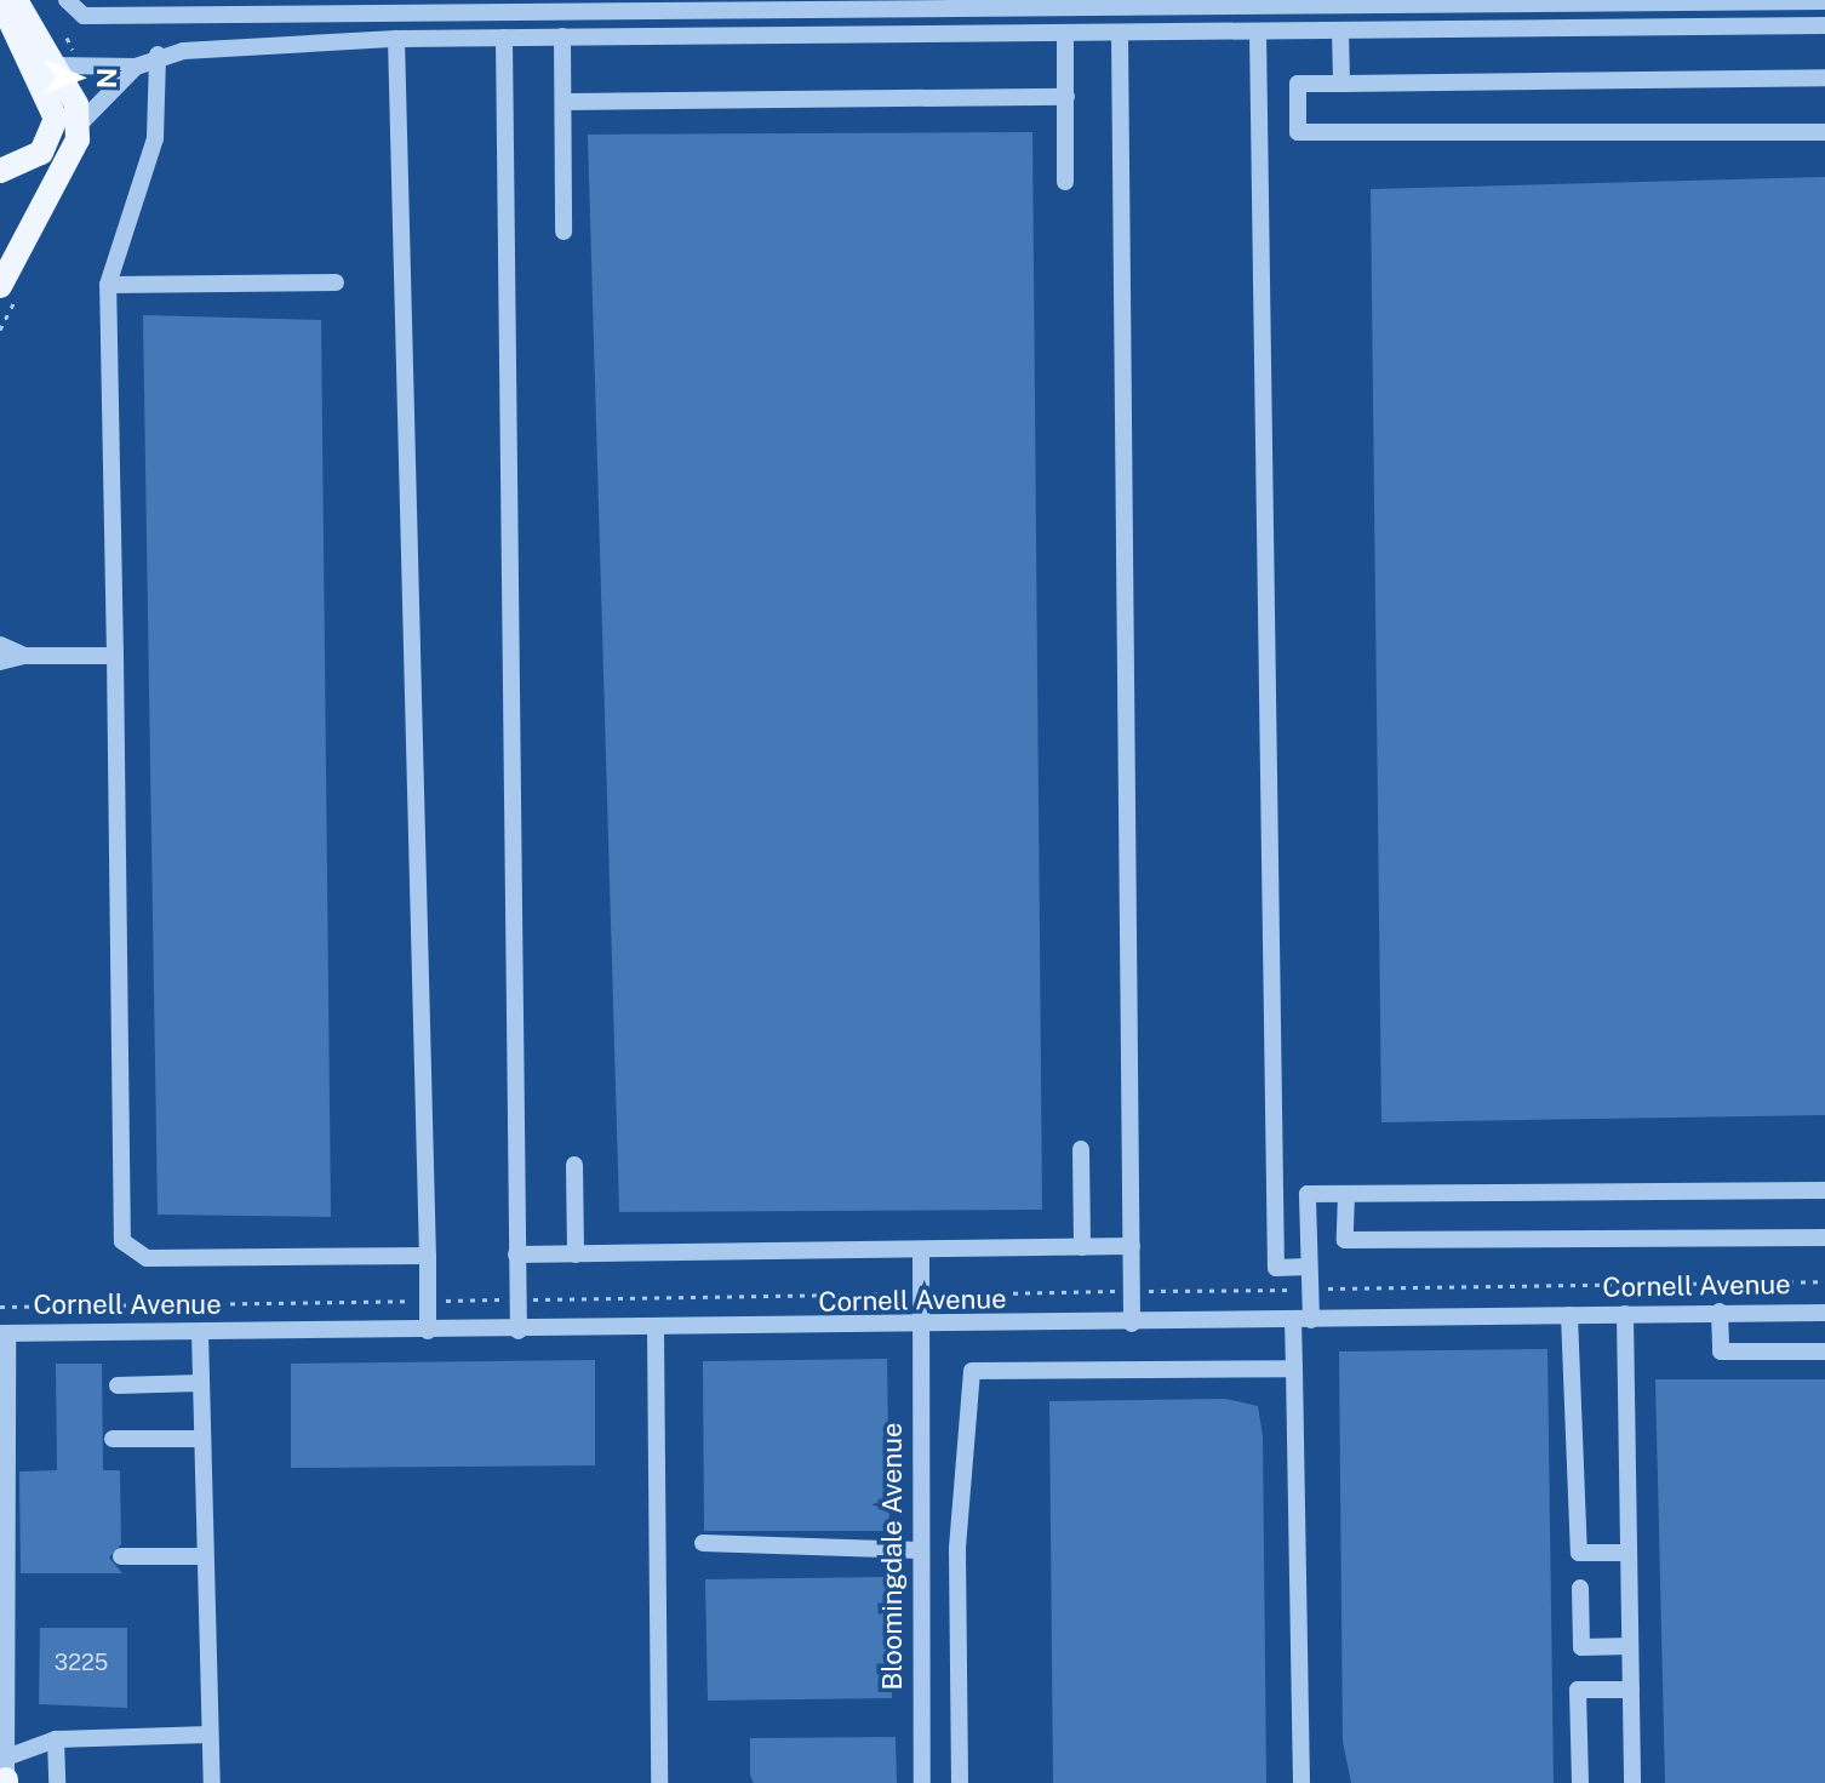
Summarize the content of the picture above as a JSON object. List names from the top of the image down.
{
  "streets": {
    "street": ["Cornell Avenue", "Bloomingdale Avenue"]
  },
  "crossings": [
    ["Cornell Avenue", "Bloomingdale Avenue"]
  ],
  "house_numbers": ["3225"],
  "north": "right"
}
